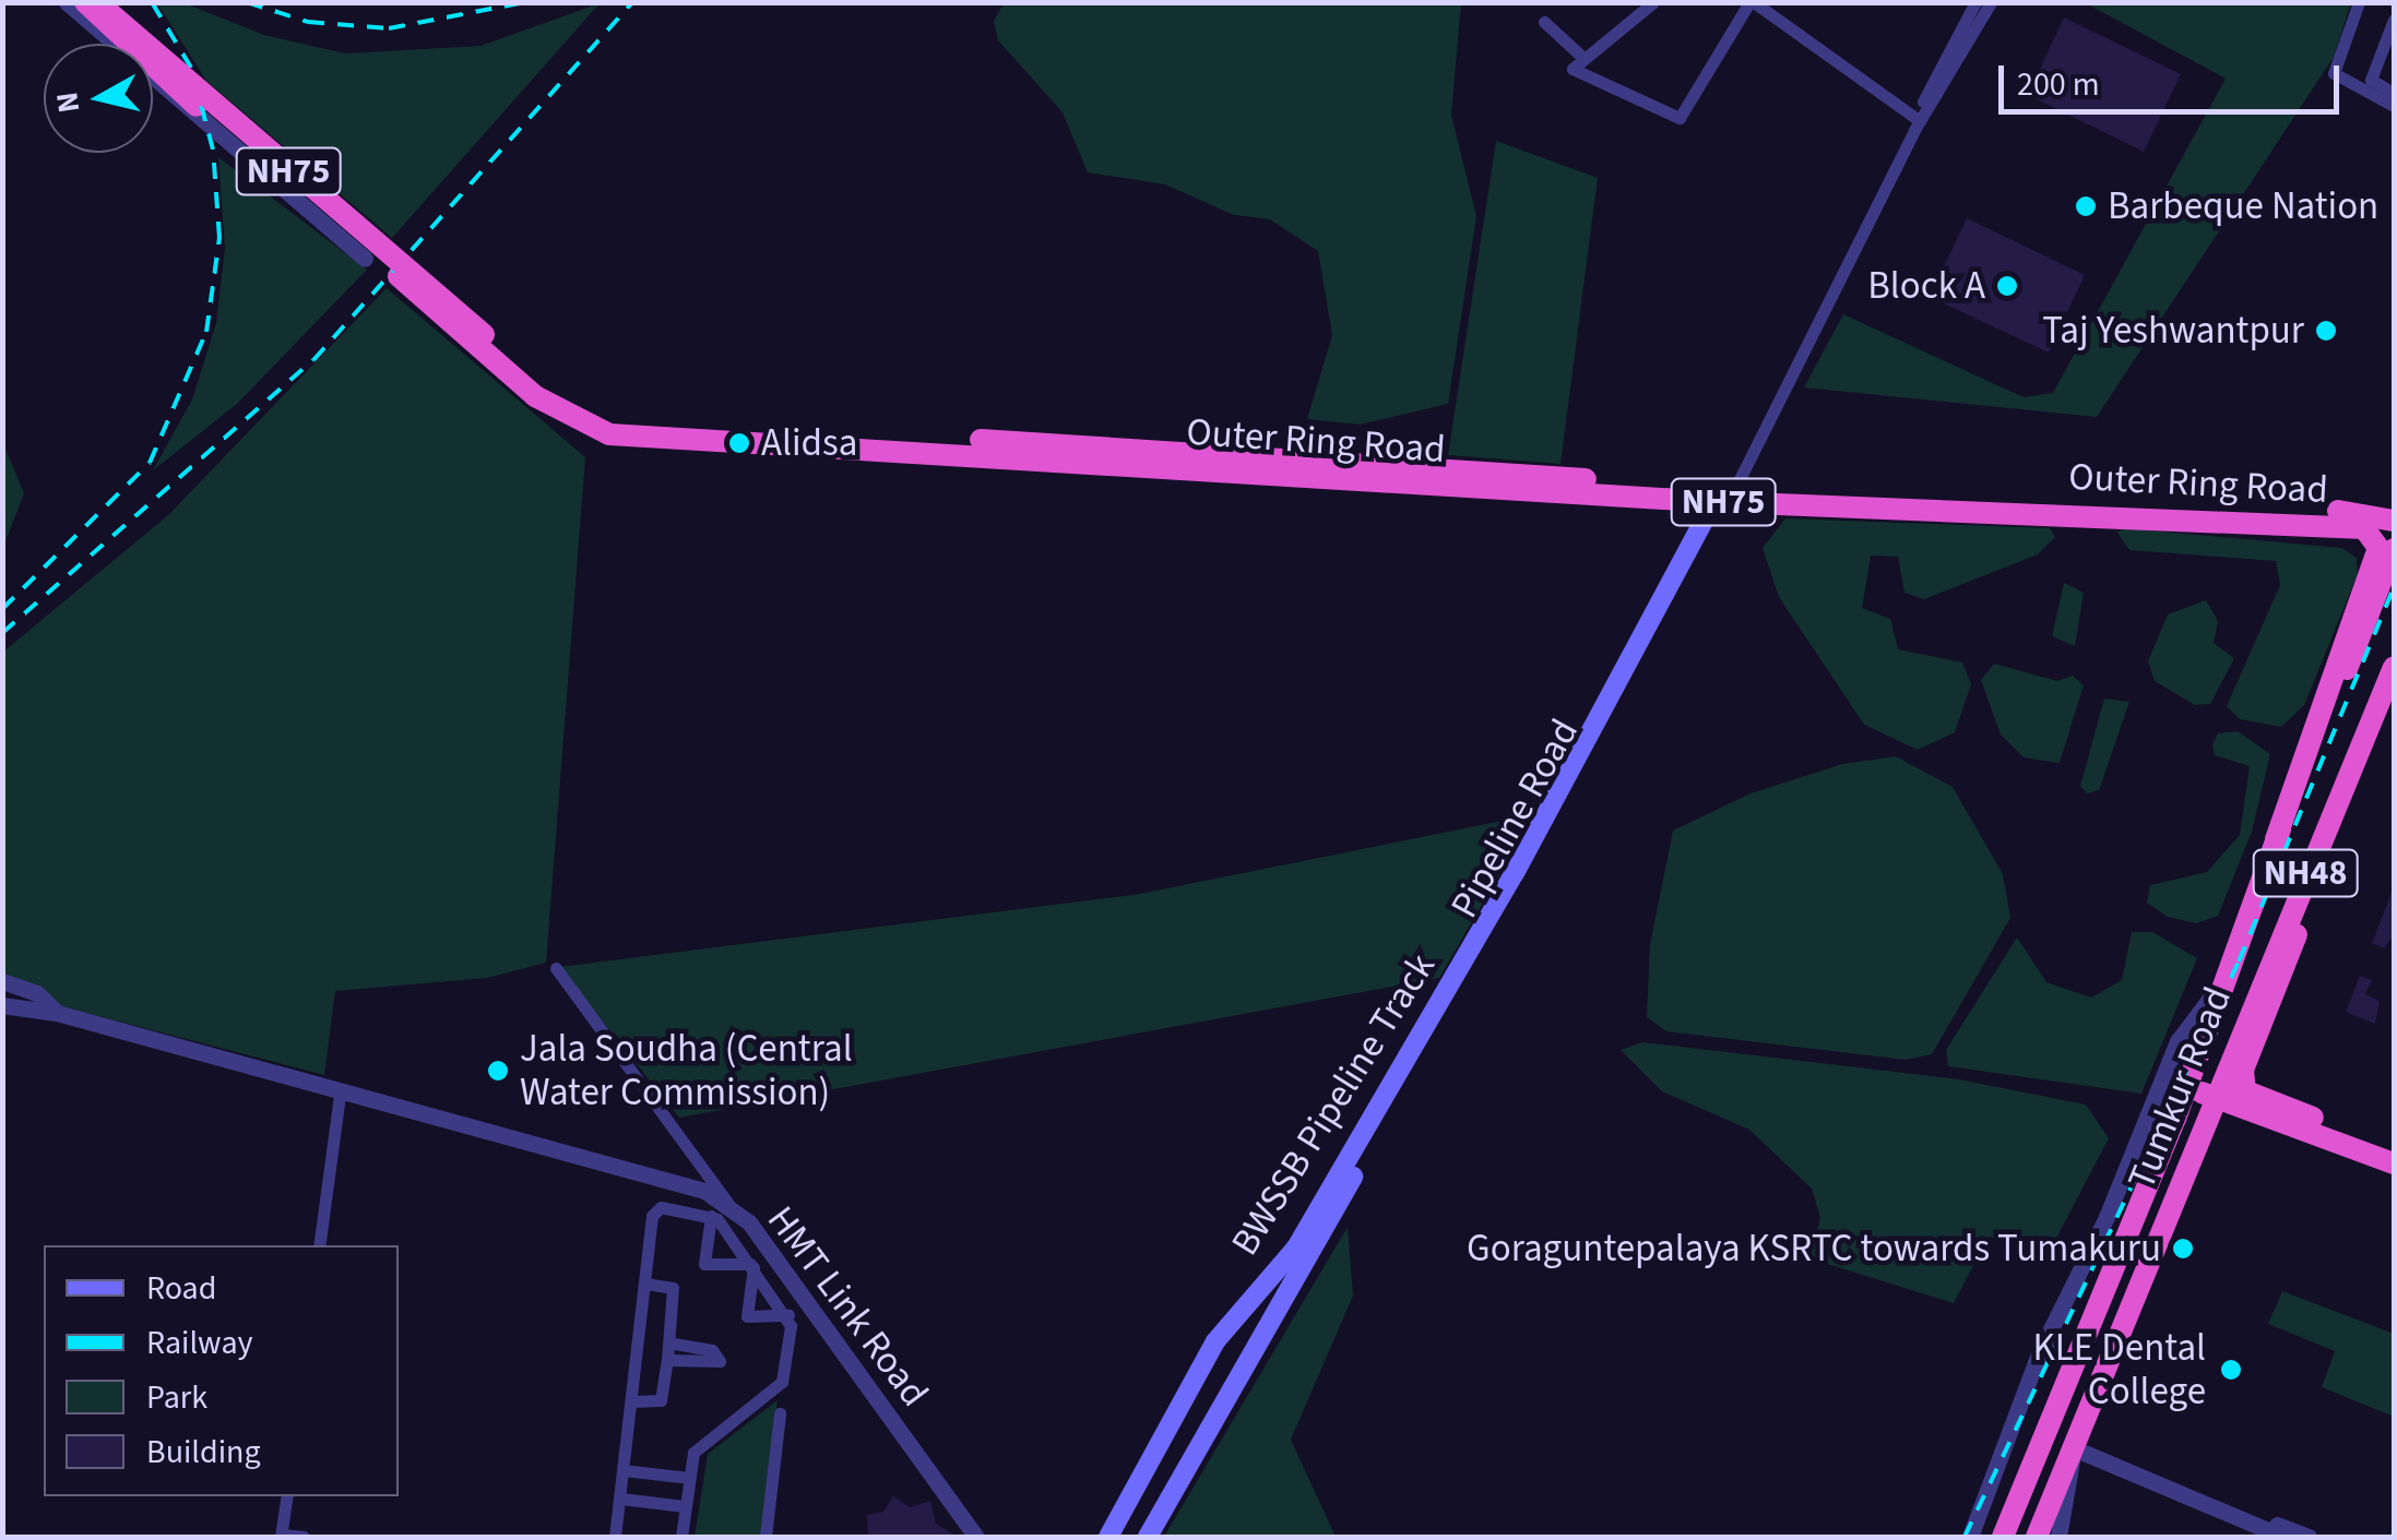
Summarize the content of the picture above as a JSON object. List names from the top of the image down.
{
  "streets": {
    "highway": [
      "NH75",
      "Outer Ring Road",
      "NH48",
      "Tumkur Road"
    ],
    "main road": ["Pipeline Road", "BWSSB Pipeline Track"],
    "street": ["HMT Link Road"]
  },
  "crossings": [
    ["Outer Ring Road", "Pipeline Road"],
    ["Outer Ring Road", "Tumkur Road"],
    ["Pipeline Road", "BWSSB Pipeline Track"]
  ],
  "places": [
    "Barbeque Nation",
    "Block A",
    "Taj Yeshwantpur",
    "Alidsa",
    "Jala Soudha (Central Water Commission)",
    "Goraguntepalaya KSRTC towards Tumakuru",
    "KLE Dental College"
  ],
  "legend": [
    "Road",
    "Railway",
    "Park",
    "Building"
  ],
  "scale_bar": "200 m",
  "north": "left"
}
